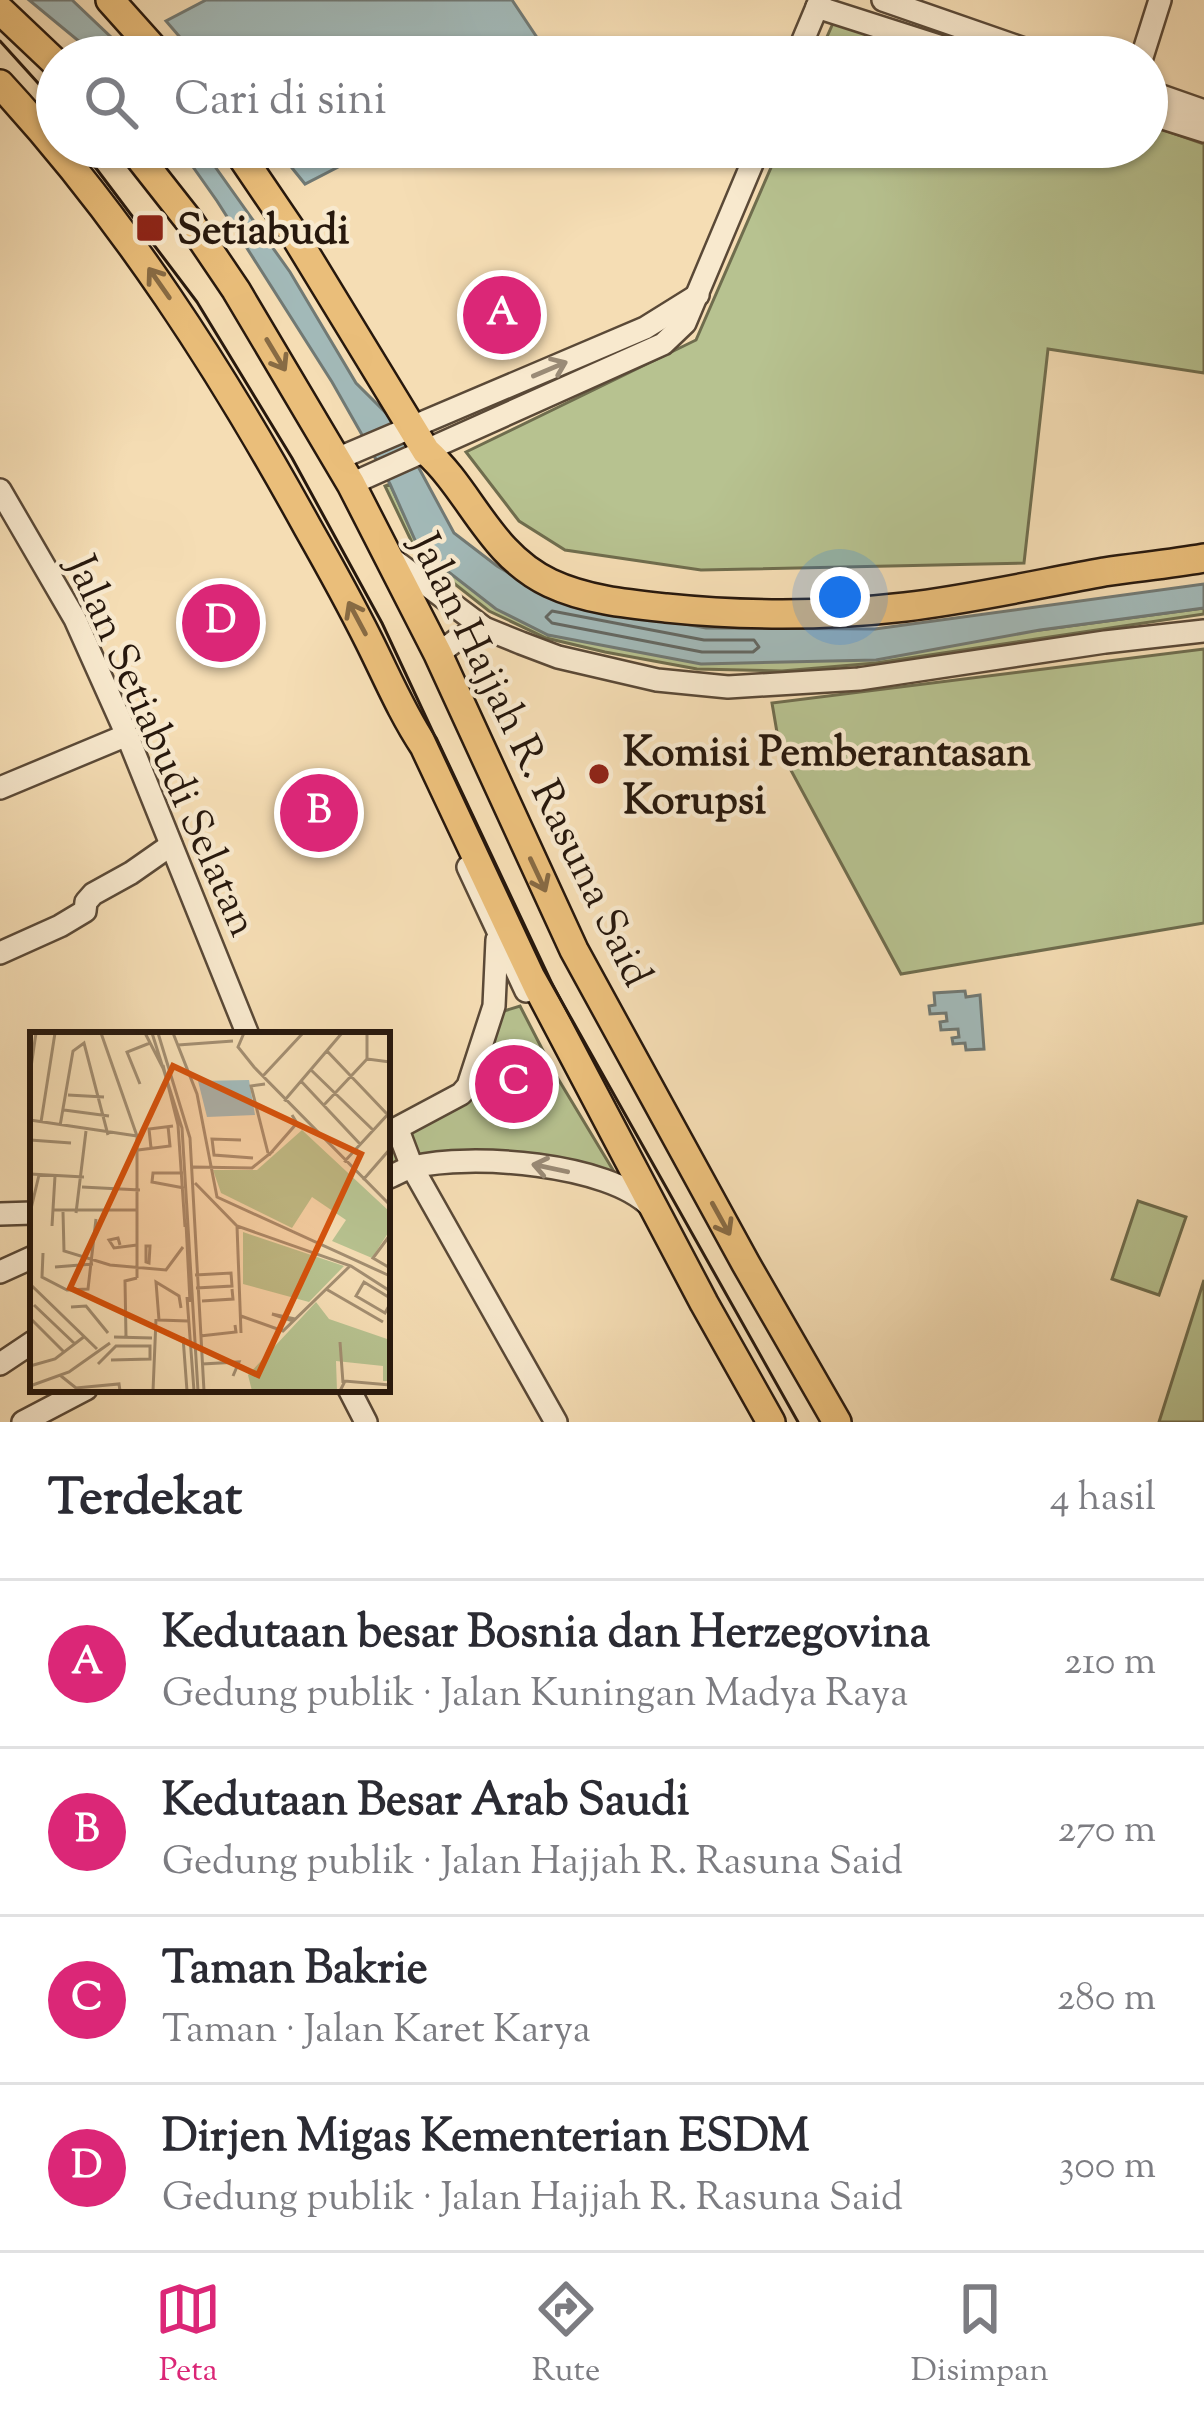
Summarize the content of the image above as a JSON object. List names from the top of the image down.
{
  "streets": {
    "main road": ["Jalan Hajjah R. Rasuna Said"],
    "street": ["Jalan Setiabudi Selatan"]
  },
  "places": {
    "transit": ["Setiabudi"],
    "other": ["Komisi Pemberantasan Korupsi"]
  },
  "page": {
    "search": "Cari di sini",
    "pins": [
      "A",
      "D",
      "B",
      "C"
    ],
    "heading": ["Terdekat", "4 hasil"],
    "list": [
      {
        "mark": "A",
        "name": "Kedutaan besar Bosnia dan Herzegovina",
        "note": "Gedung publik · Jalan Kuningan Madya Raya",
        "value": "210 m"
      },
      {
        "mark": "B",
        "name": "Kedutaan Besar Arab Saudi",
        "note": "Gedung publik · Jalan Hajjah R. Rasuna Said",
        "value": "270 m"
      },
      {
        "mark": "C",
        "name": "Taman Bakrie",
        "note": "Taman · Jalan Karet Karya",
        "value": "280 m"
      },
      {
        "mark": "D",
        "name": "Dirjen Migas Kementerian ESDM",
        "note": "Gedung publik · Jalan Hajjah R. Rasuna Said",
        "value": "300 m"
      }
    ],
    "nav": ["Peta", "Rute", "Disimpan"]
  }
}
